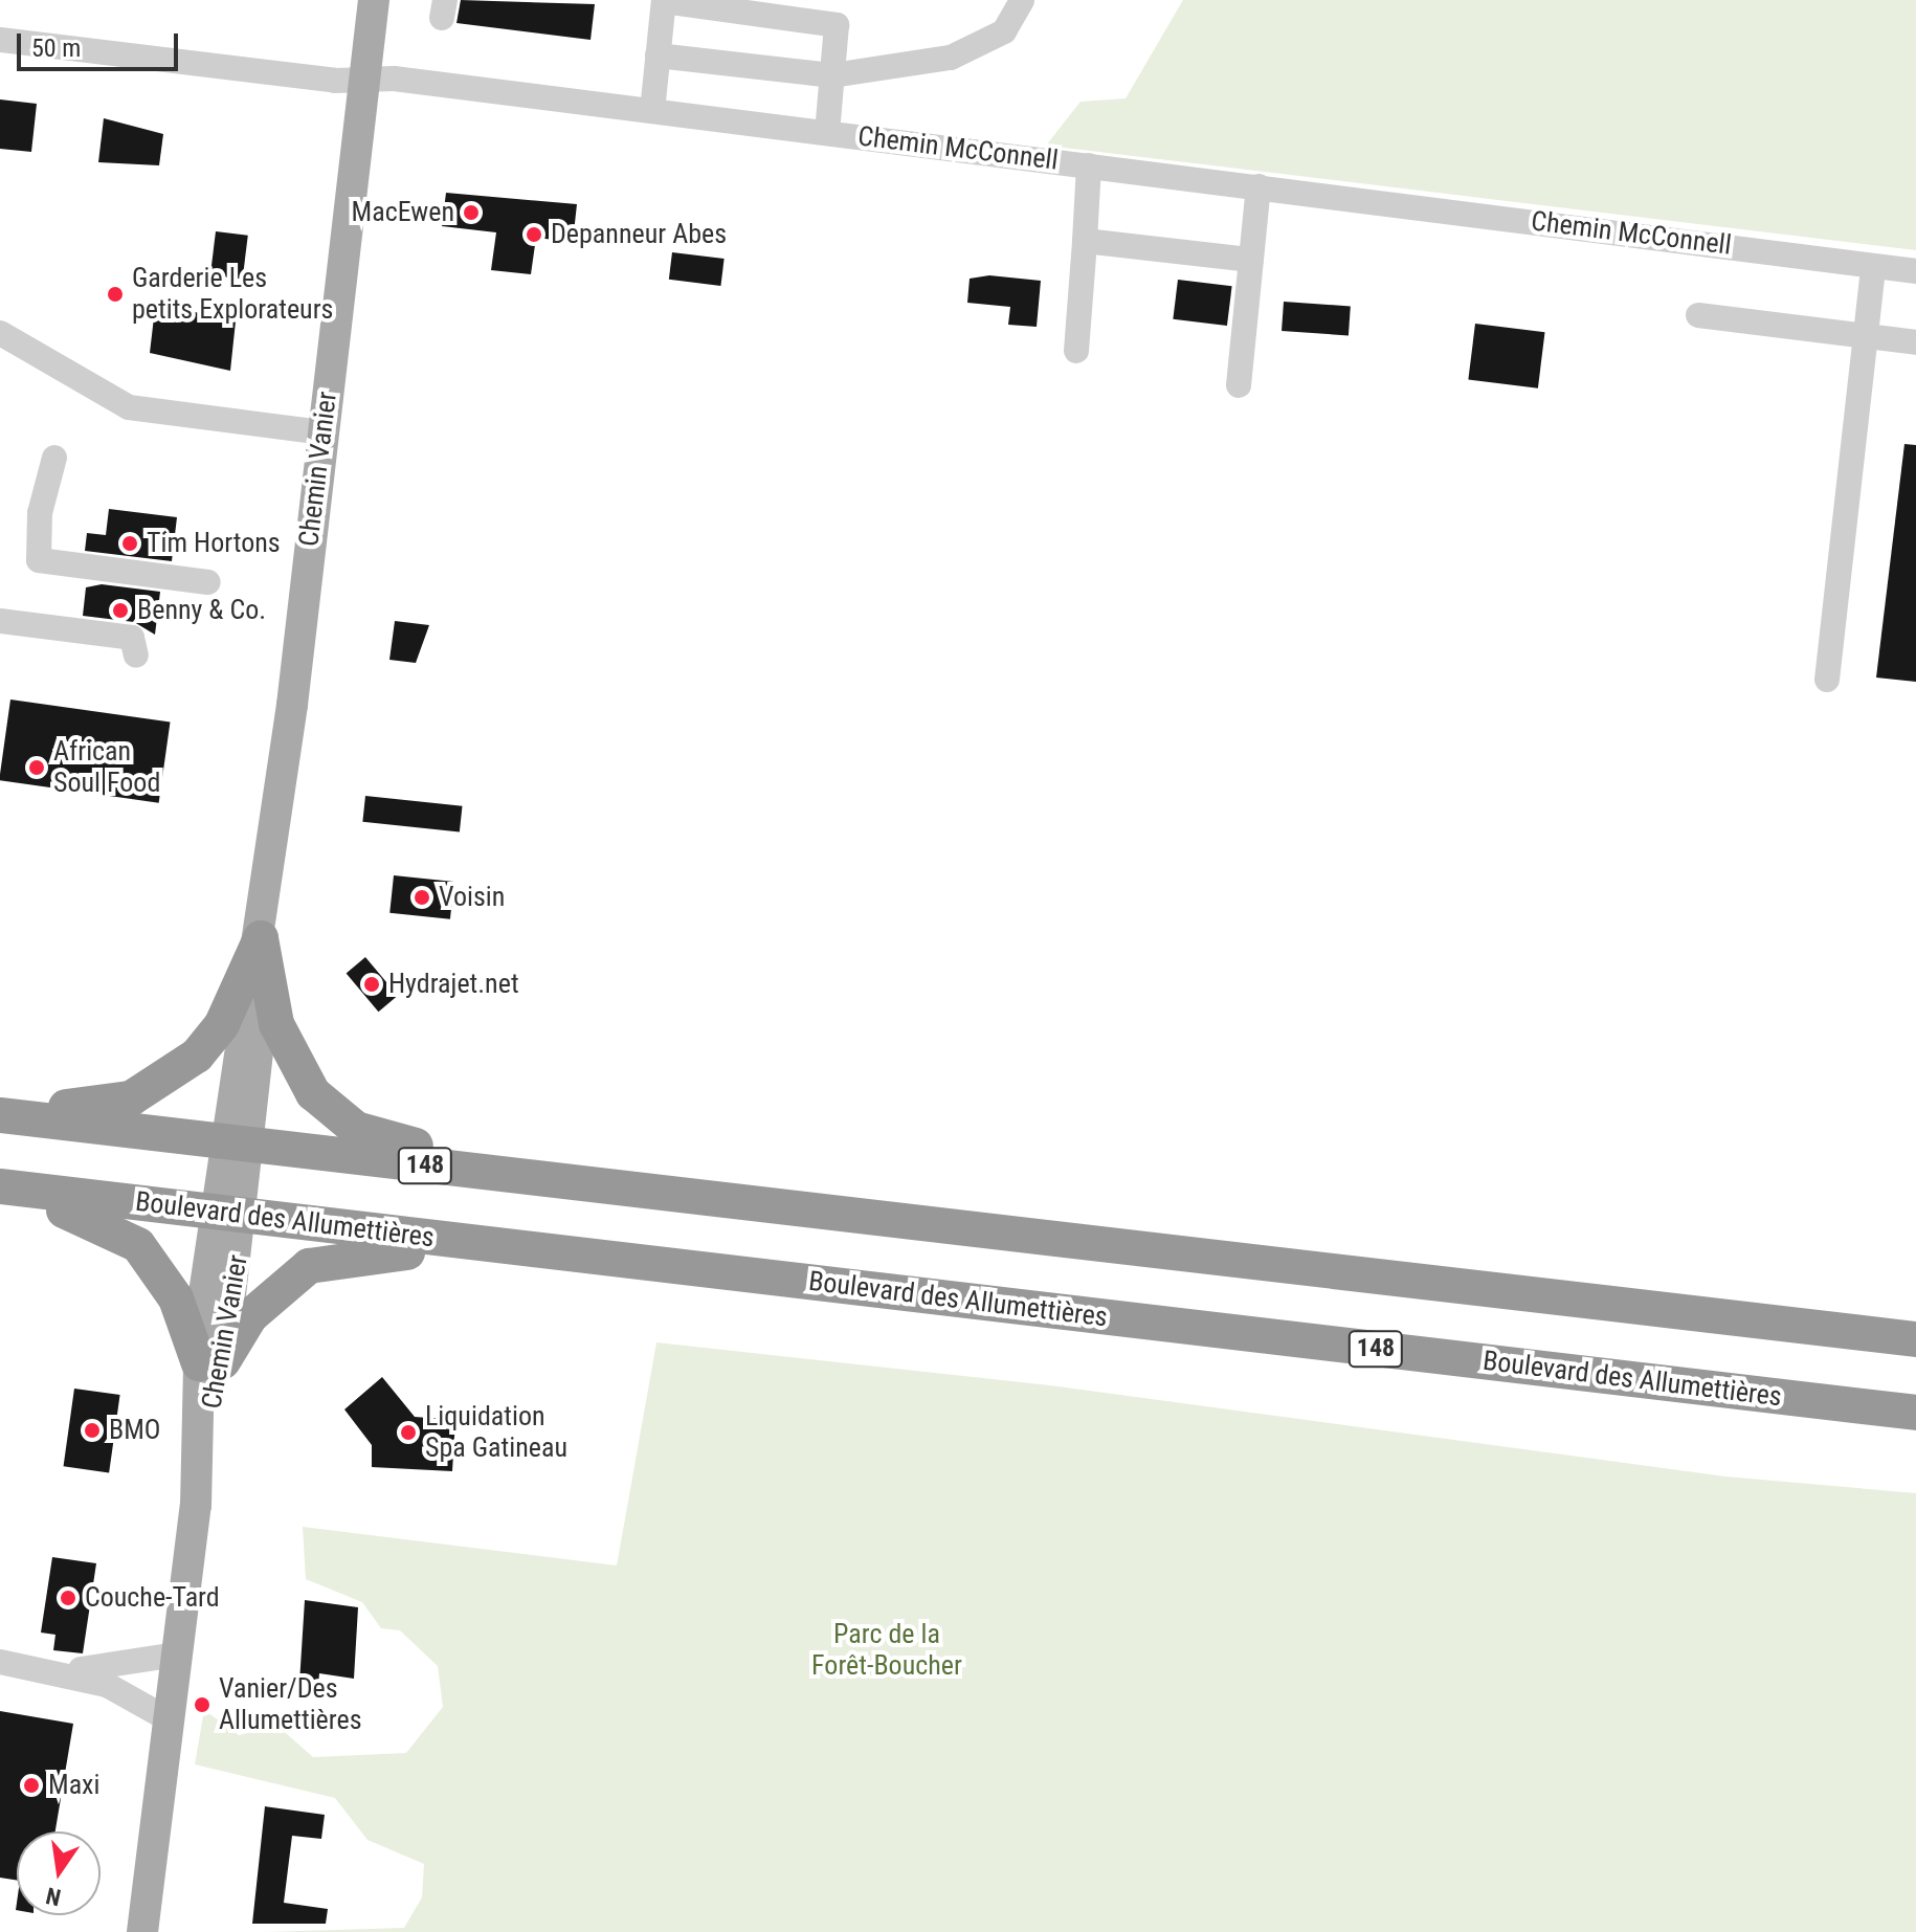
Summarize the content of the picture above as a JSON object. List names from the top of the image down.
{
  "streets": {
    "highway": ["148", "Boulevard des Allumettières"],
    "main road": ["Chemin Vanier"],
    "street": ["Chemin McConnell"]
  },
  "crossings": [
    ["Chemin McConnell", "Chemin Vanier"],
    ["Chemin Vanier", "148"],
    ["Chemin Vanier", "Boulevard des Allumettières"]
  ],
  "parks": ["Parc de la Forêt-Boucher"],
  "places": [
    "MacEwen",
    "Depanneur Abes",
    "Garderie Les petits Explorateurs",
    "Tim Hortons",
    "Benny & Co.",
    "African Soul Food",
    "Voisin",
    "Hydrajet.net",
    "BMO",
    "Liquidation Spa Gatineau",
    "Couche-Tard",
    "Vanier/Des Allumettières",
    "Maxi"
  ],
  "scale_bar": "50 m",
  "north": "bottom"
}
